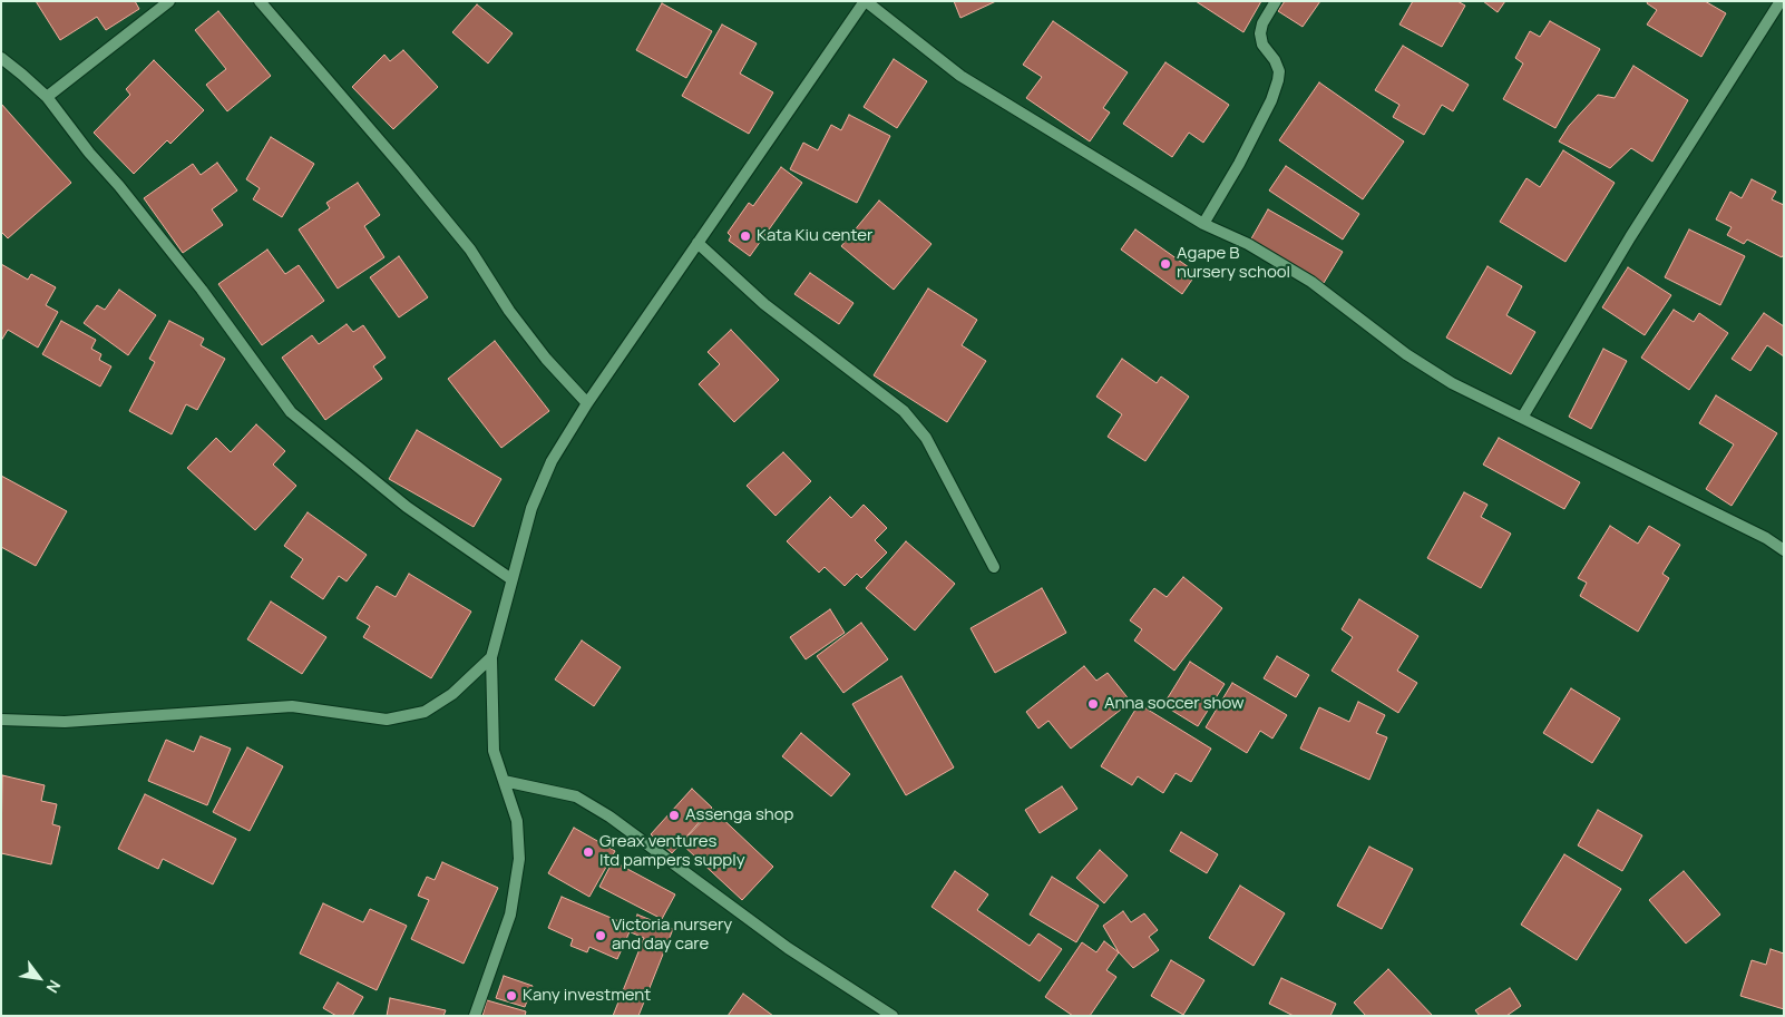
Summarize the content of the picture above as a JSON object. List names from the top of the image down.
{
  "places": [
    "Kata Kiu center",
    "Agape B nursery school",
    "Anna soccer show",
    "Assenga shop",
    "Greax ventures ltd pampers supply",
    "Victoria nursery and day care",
    "Kany investment"
  ],
  "north": "bottom right"
}
